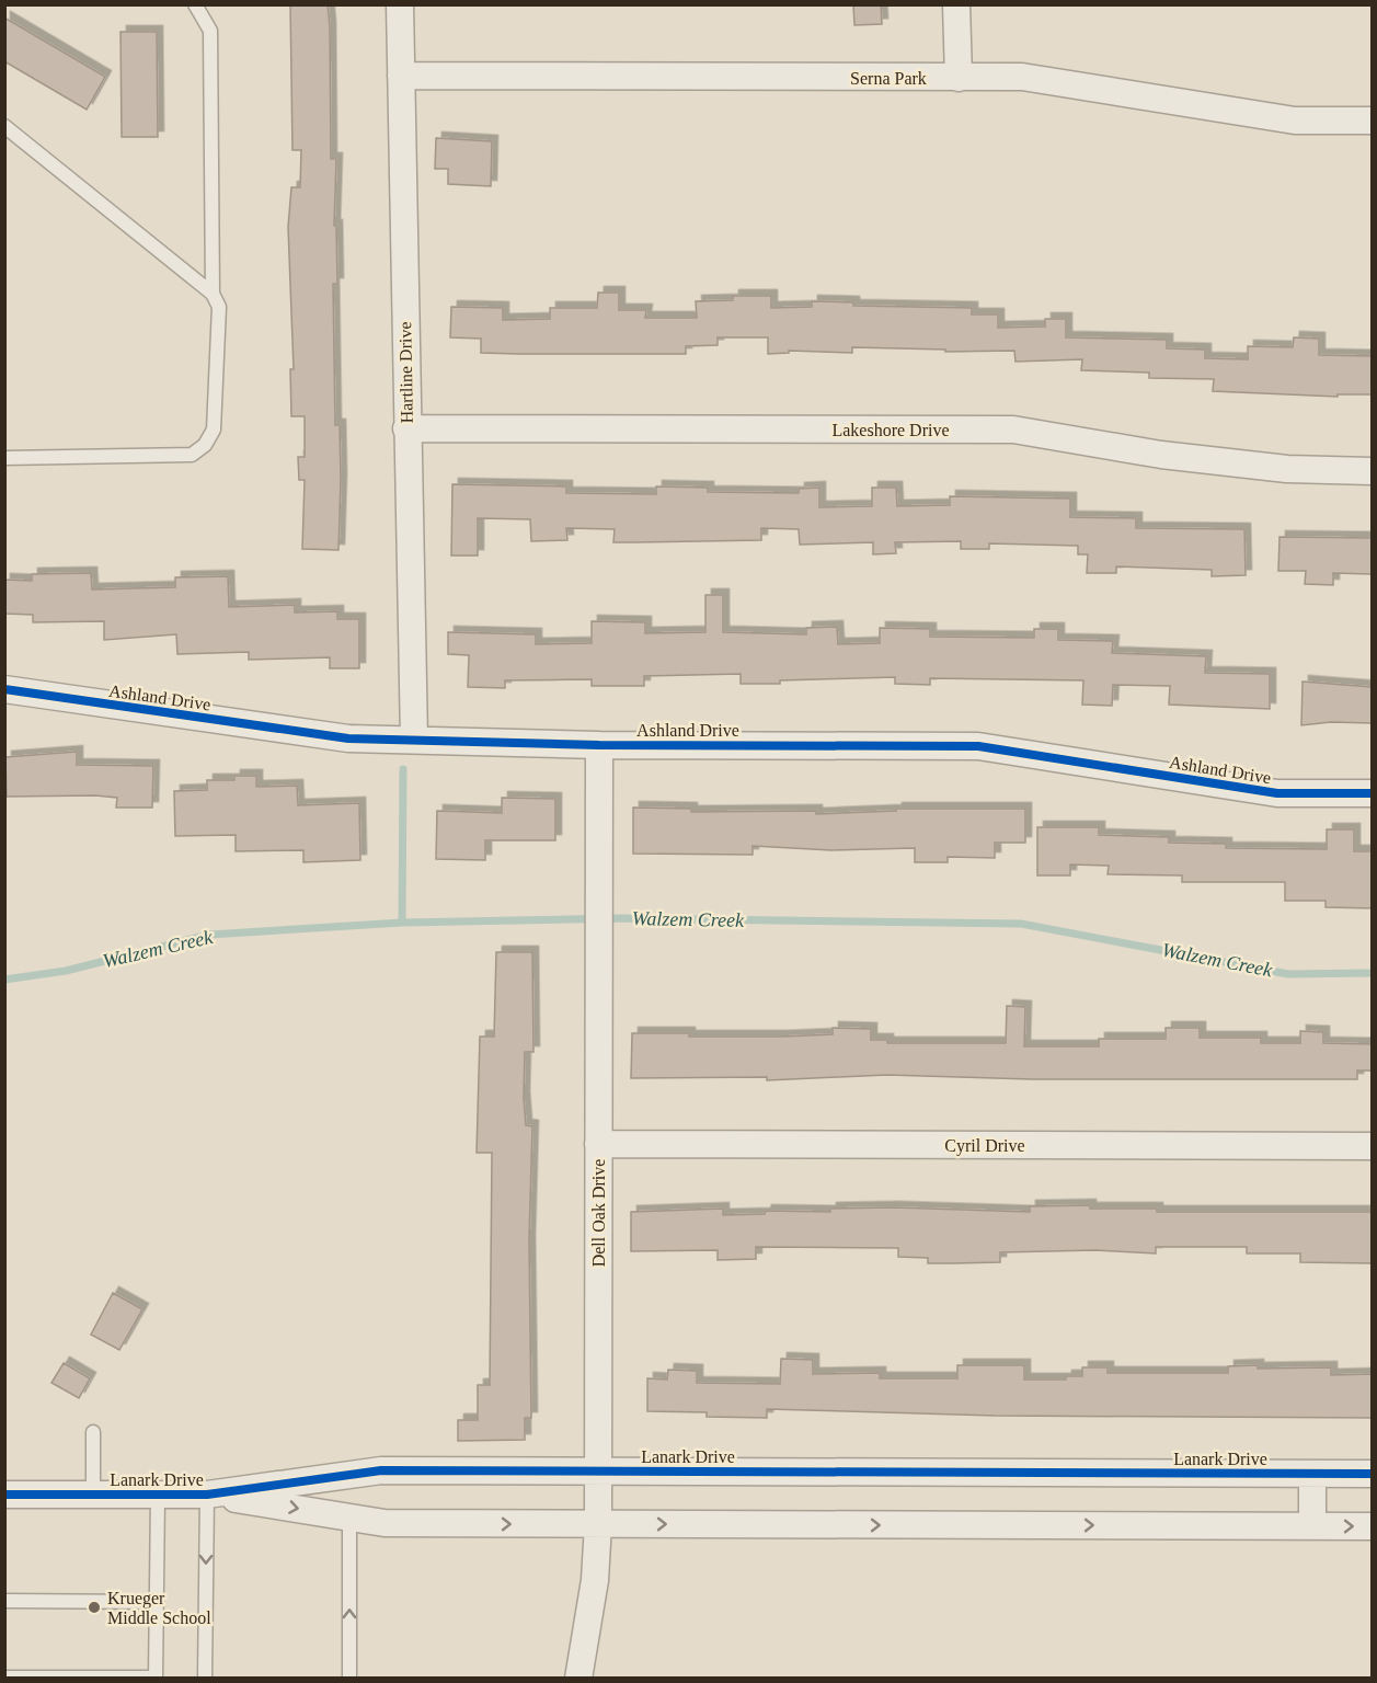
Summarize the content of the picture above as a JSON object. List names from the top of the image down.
{
  "streets": {
    "street": [
      "Serna Park",
      "Hartline Drive",
      "Lakeshore Drive",
      "Ashland Drive",
      "Cyril Drive",
      "Dell Oak Drive",
      "Lanark Drive"
    ]
  },
  "crossings": [
    ["Serna Park", "Hartline Drive"],
    ["Hartline Drive", "Lakeshore Drive"],
    ["Hartline Drive", "Ashland Drive"],
    ["Ashland Drive", "Dell Oak Drive"],
    ["Cyril Drive", "Dell Oak Drive"],
    ["Dell Oak Drive", "Lanark Drive"]
  ],
  "water": ["Walzem Creek"],
  "places": ["Krueger Middle School"]
}
